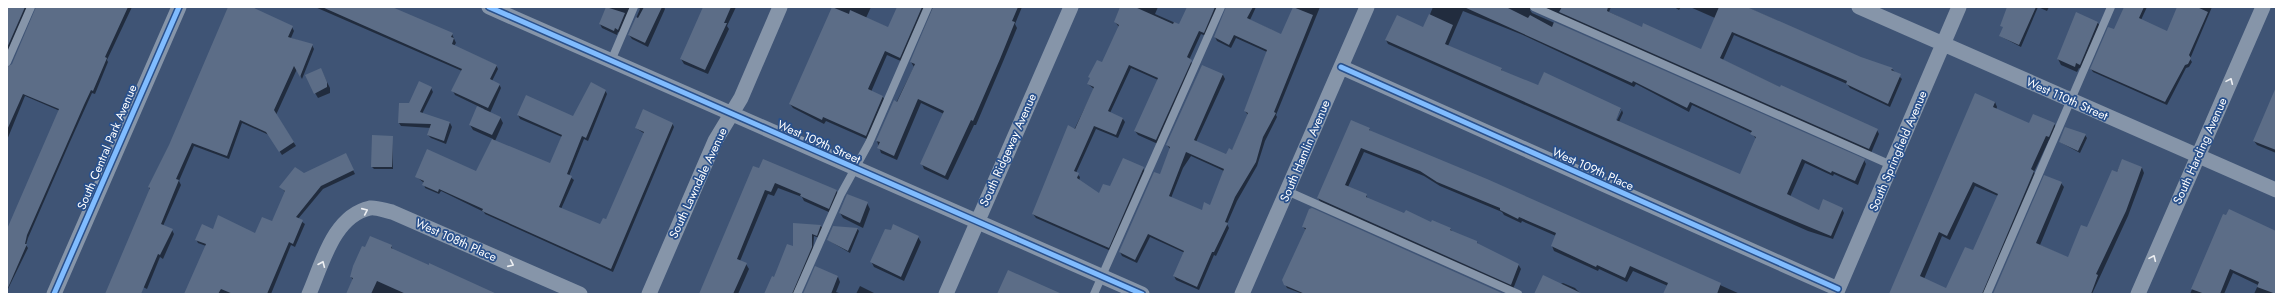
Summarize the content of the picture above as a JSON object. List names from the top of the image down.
{
  "streets": {
    "street": [
      "West 110th Street",
      "West 109th Street",
      "South Central Park Avenue",
      "South Ridgeway Avenue",
      "South Hamlin Avenue",
      "South Springfield Avenue",
      "South Harding Avenue",
      "West 109th Place",
      "South Lawndale Avenue",
      "West 108th Place"
    ]
  },
  "crossings": [
    ["West 110th Street", "South Springfield Avenue"],
    ["West 110th Street", "South Harding Avenue"],
    ["West 109th Street", "South Ridgeway Avenue"],
    ["West 109th Street", "South Lawndale Avenue"],
    ["South Hamlin Avenue", "West 109th Place"],
    ["South Springfield Avenue", "West 109th Place"]
  ],
  "one_way": ["South Harding Avenue", "West 108th Place"]
}
